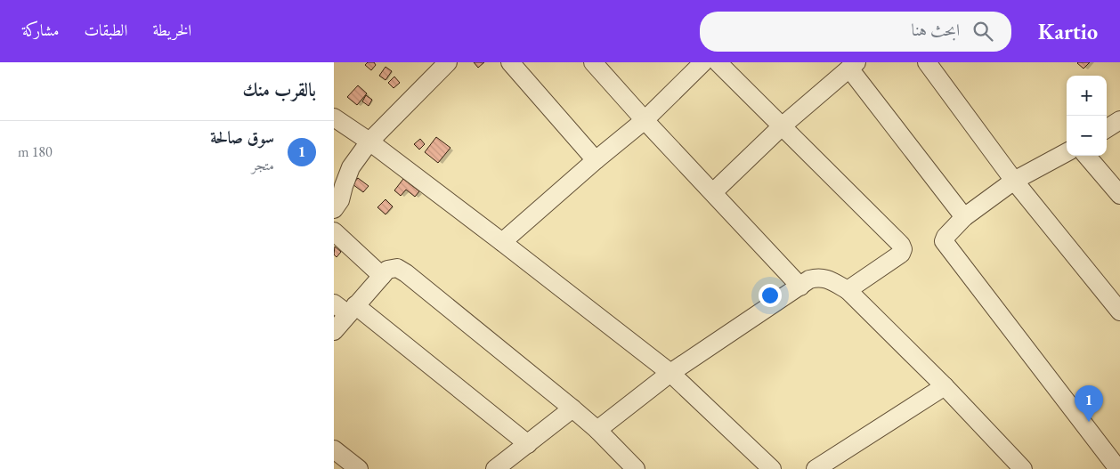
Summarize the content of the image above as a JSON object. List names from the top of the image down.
{
  "page": {
    "header": "Kartio",
    "search": "ابحث هنا",
    "nav": ["الخريطة", "الطبقات", "مشاركة"],
    "heading": "بالقرب منك",
    "map_buttons": ["+", "−"],
    "list": [
      {
        "mark": "1",
        "name": "سوق صالحة",
        "note": "متجر",
        "value": "180 m"
      }
    ],
    "pins": "1"
  }
}
